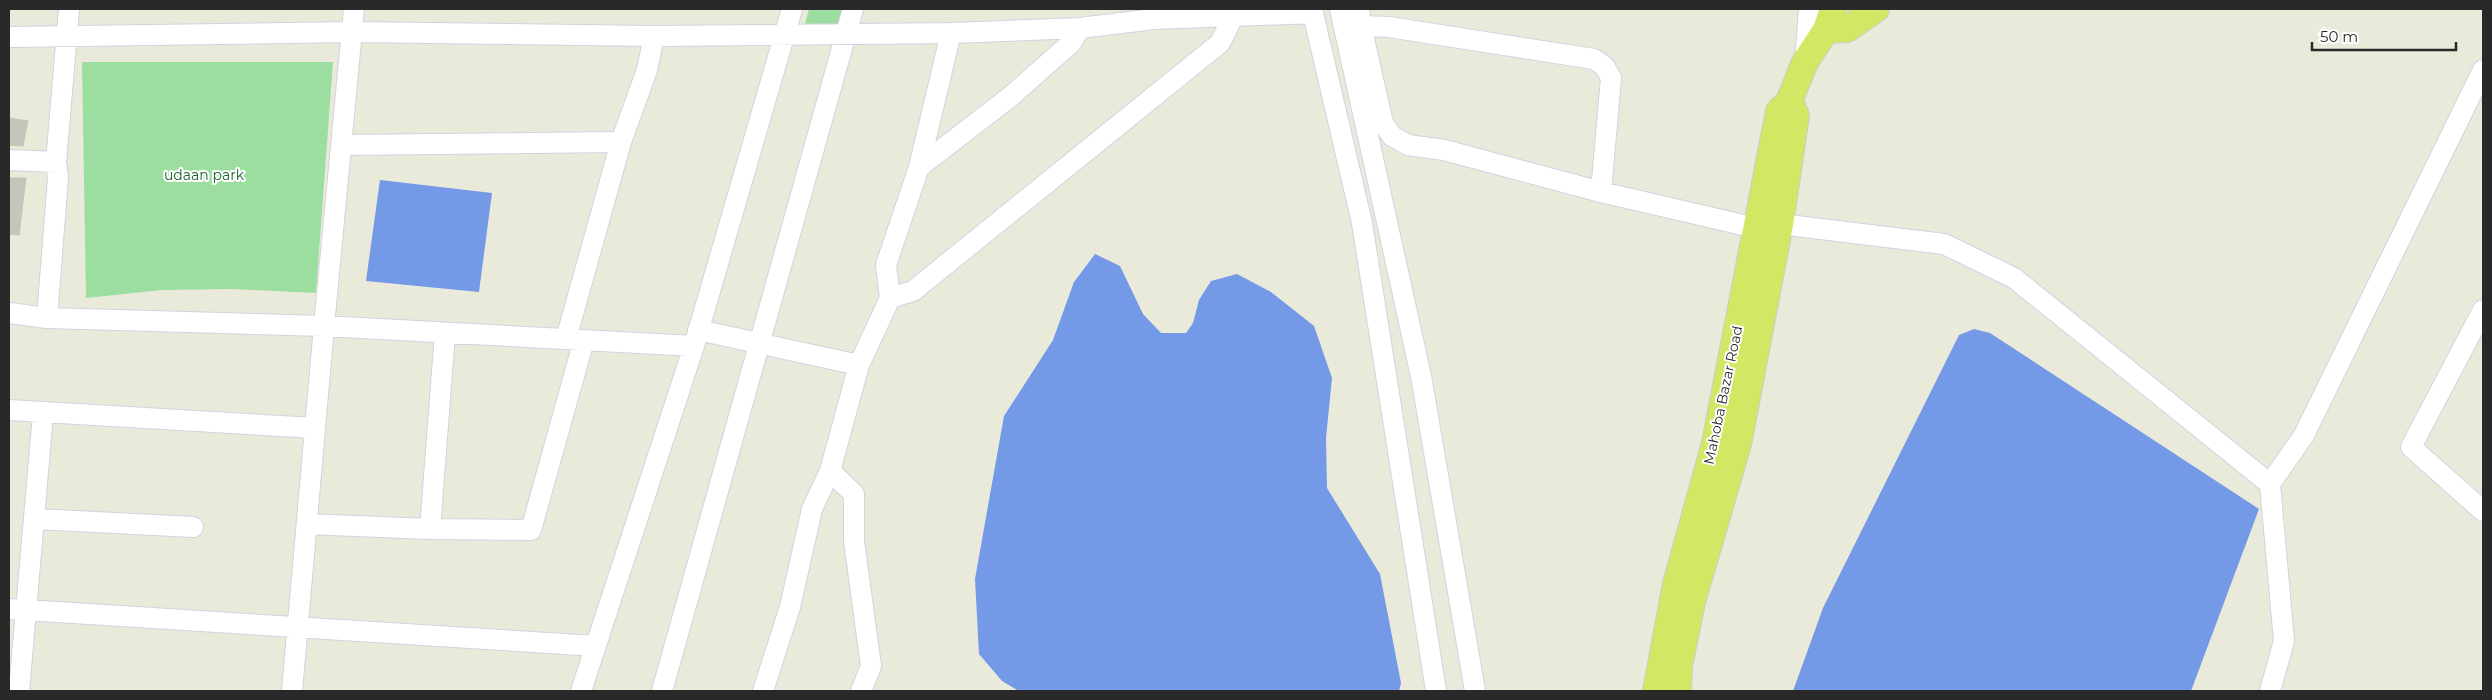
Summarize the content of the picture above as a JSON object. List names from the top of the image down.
{
  "streets": {
    "main road": ["Mahoba Bazar Road"]
  },
  "parks": ["udaan park"],
  "scale_bar": "50 m"
}
